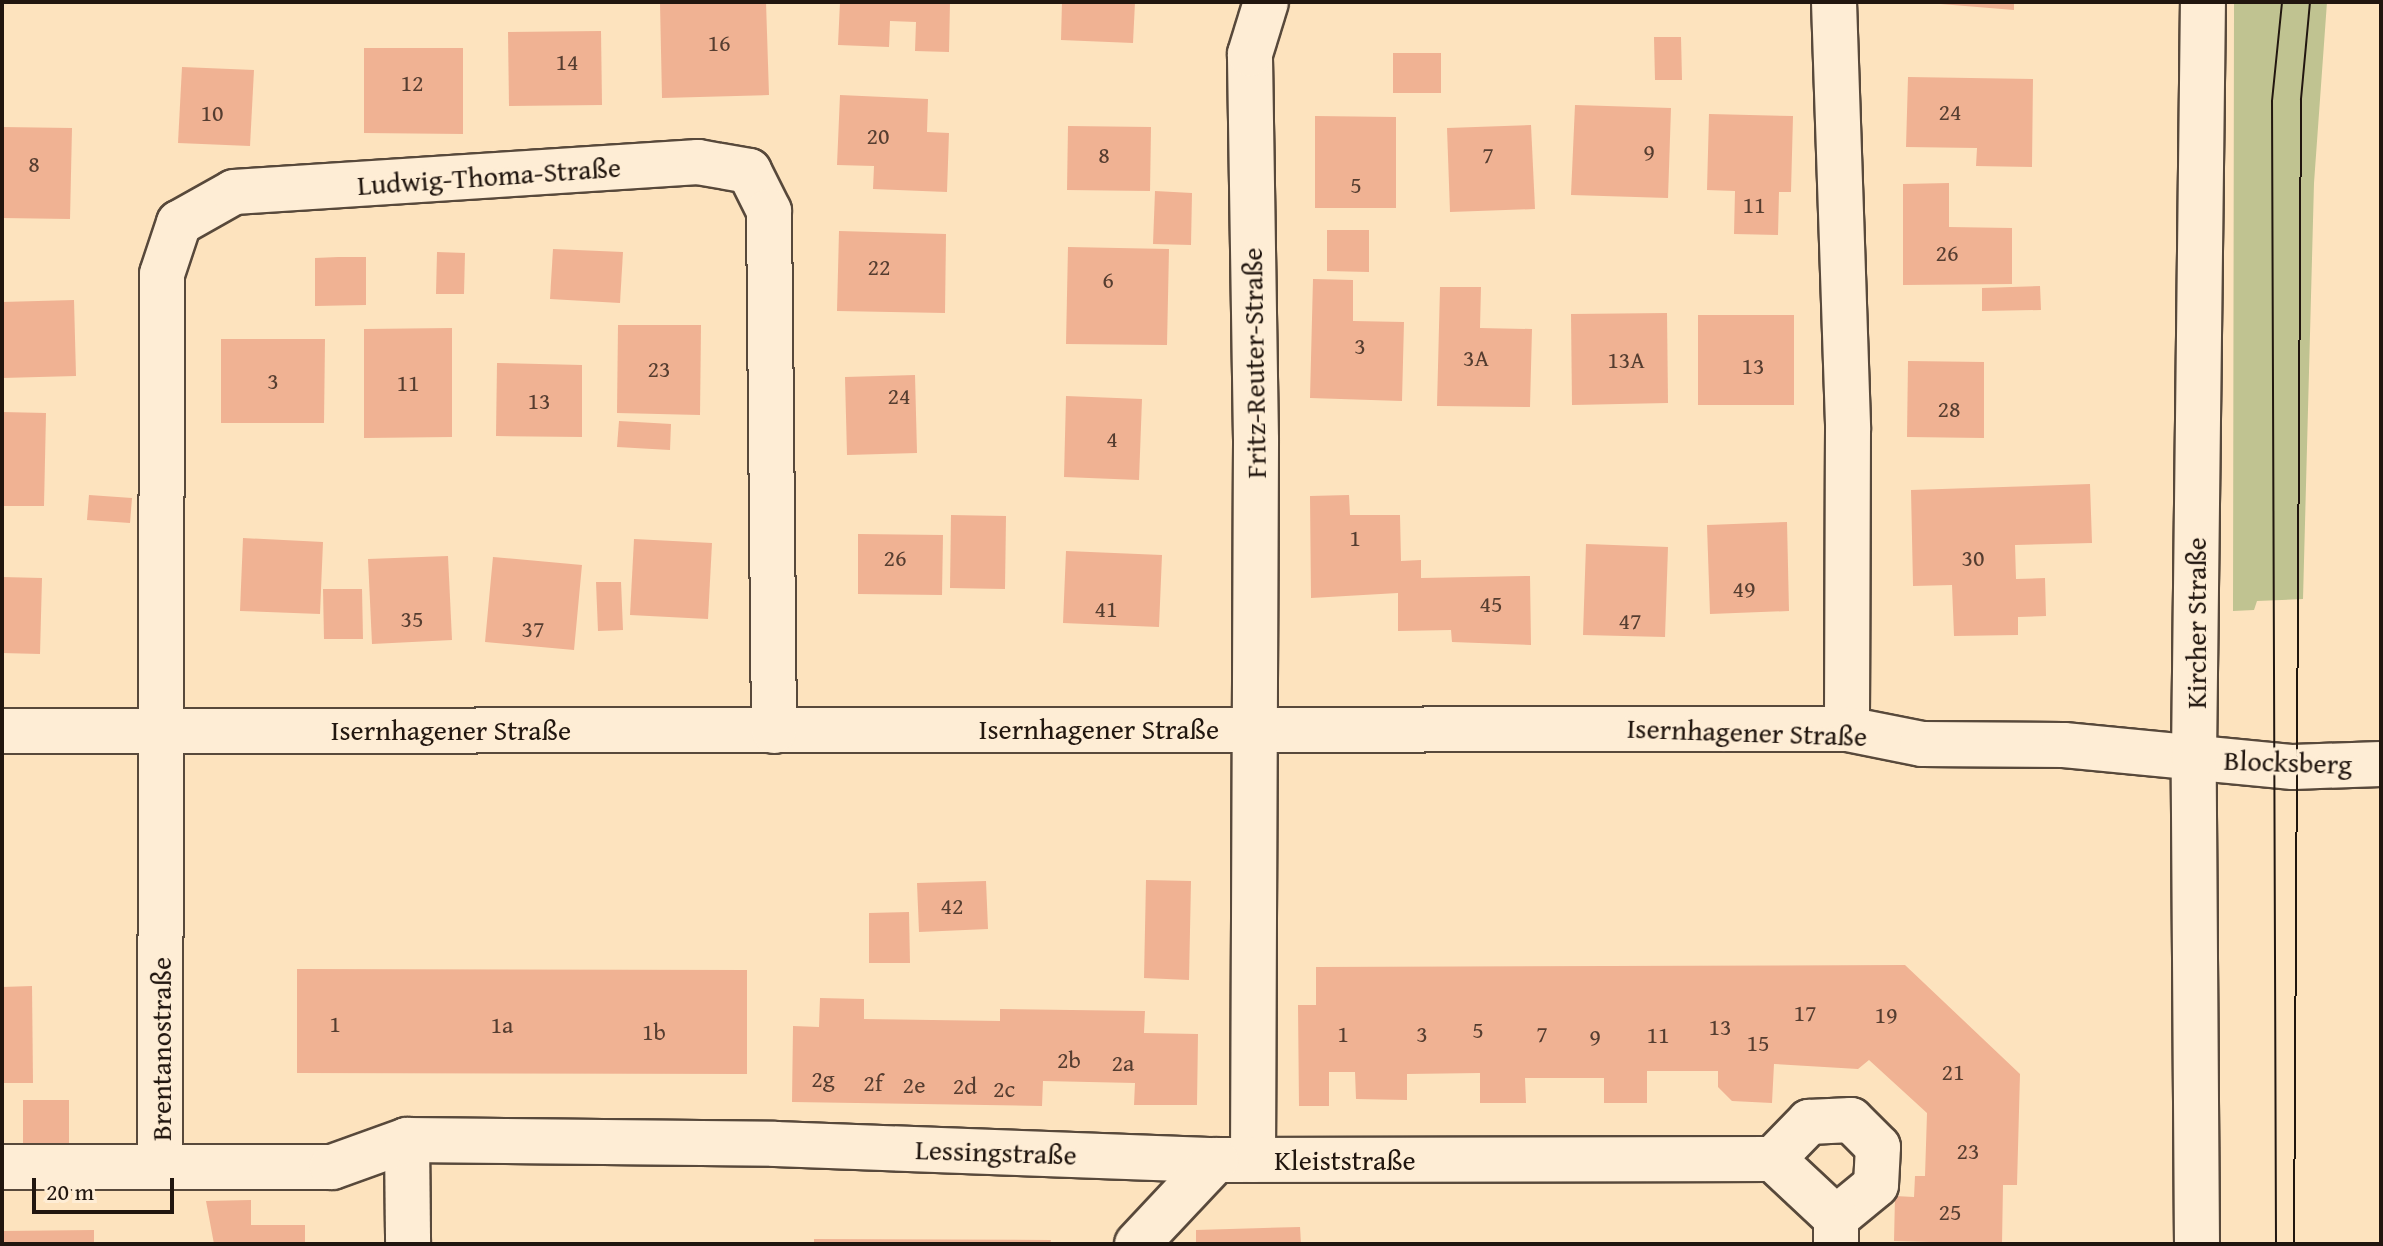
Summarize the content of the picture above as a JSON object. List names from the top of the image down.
{
  "streets": {
    "street": [
      "Ludwig-Thoma-Straße",
      "Fritz-Reuter-Straße",
      "Kircher Straße",
      "Isernhagener Straße",
      "Blocksberg",
      "Brentanostraße",
      "Lessingstraße",
      "Kleiststraße"
    ]
  },
  "crossings": [
    ["Ludwig-Thoma-Straße", "Isernhagener Straße"],
    ["Ludwig-Thoma-Straße", "Brentanostraße"],
    ["Fritz-Reuter-Straße", "Isernhagener Straße"],
    ["Fritz-Reuter-Straße", "Kleiststraße"],
    ["Kircher Straße", "Isernhagener Straße"],
    ["Kircher Straße", "Blocksberg"],
    ["Isernhagener Straße", "Blocksberg"],
    ["Isernhagener Straße", "Brentanostraße"],
    ["Isernhagener Straße", "Kleiststraße"],
    ["Brentanostraße", "Lessingstraße"],
    ["Lessingstraße", "Kleiststraße"]
  ],
  "house_numbers": [
    "16",
    "14",
    "12",
    "24",
    "10",
    "20",
    "9",
    "8",
    "7",
    "8",
    "5",
    "11",
    "26",
    "22",
    "6",
    "3",
    "3A",
    "13A",
    "13",
    "23",
    "3",
    "11",
    "24",
    "13",
    "28",
    "4",
    "1",
    "26",
    "30",
    "49",
    "45",
    "41",
    "35",
    "47",
    "37",
    "42",
    "17",
    "19",
    "1",
    "1a",
    "13",
    "5",
    "1b",
    "1",
    "3",
    "7",
    "11",
    "9",
    "15",
    "2b",
    "2a",
    "21",
    "2g",
    "2f",
    "2e",
    "2d",
    "2c",
    "23",
    "25"
  ],
  "scale_bar": "20 m"
}
